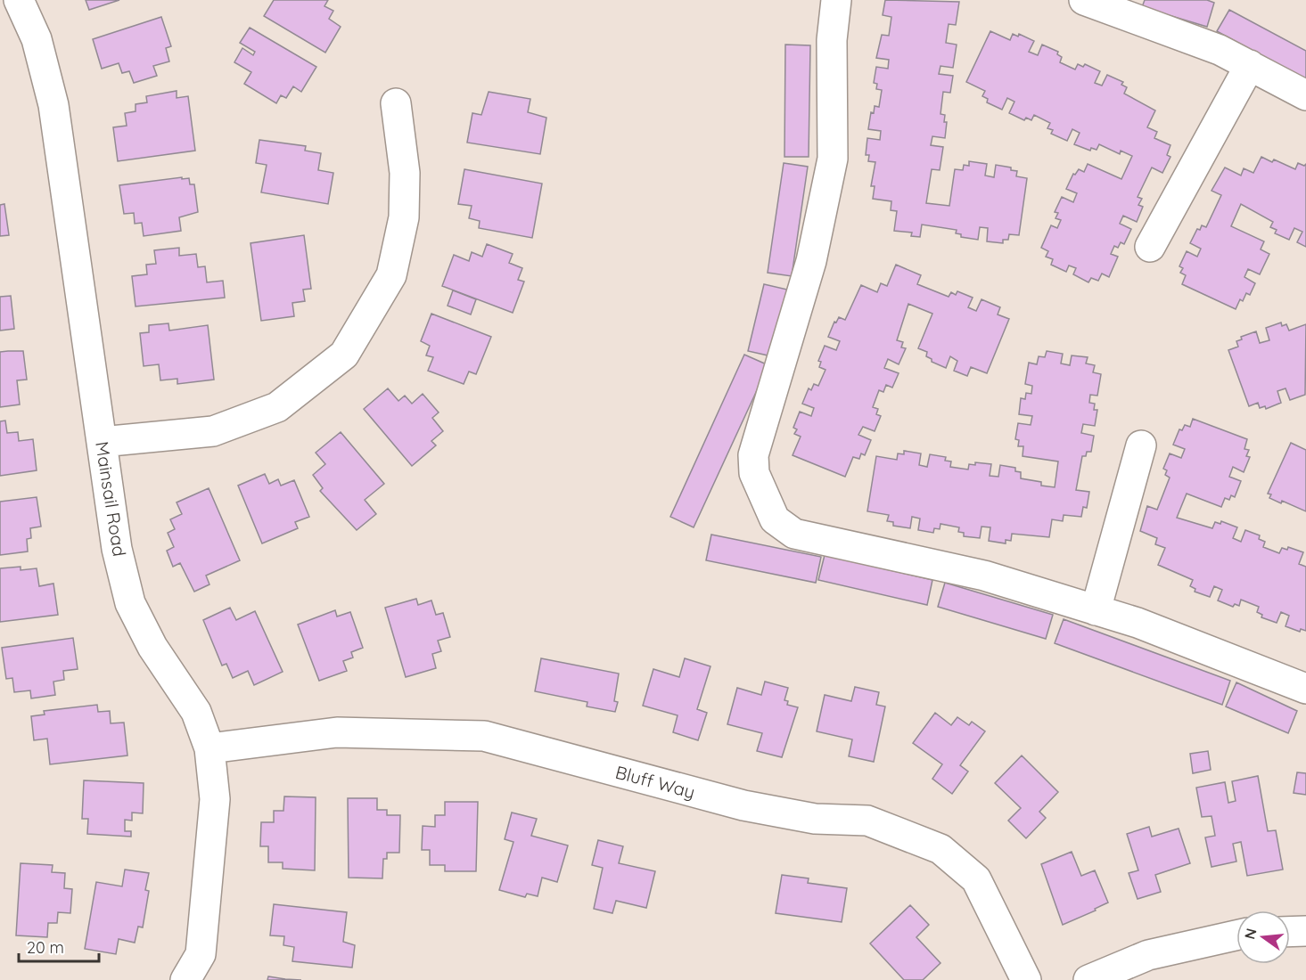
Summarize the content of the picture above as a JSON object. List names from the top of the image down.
{
  "streets": {
    "street": ["Mainsail Road", "Bluff Way"]
  },
  "crossings": [
    ["Mainsail Road", "Bluff Way"]
  ],
  "scale_bar": "20 m",
  "north": "left"
}
